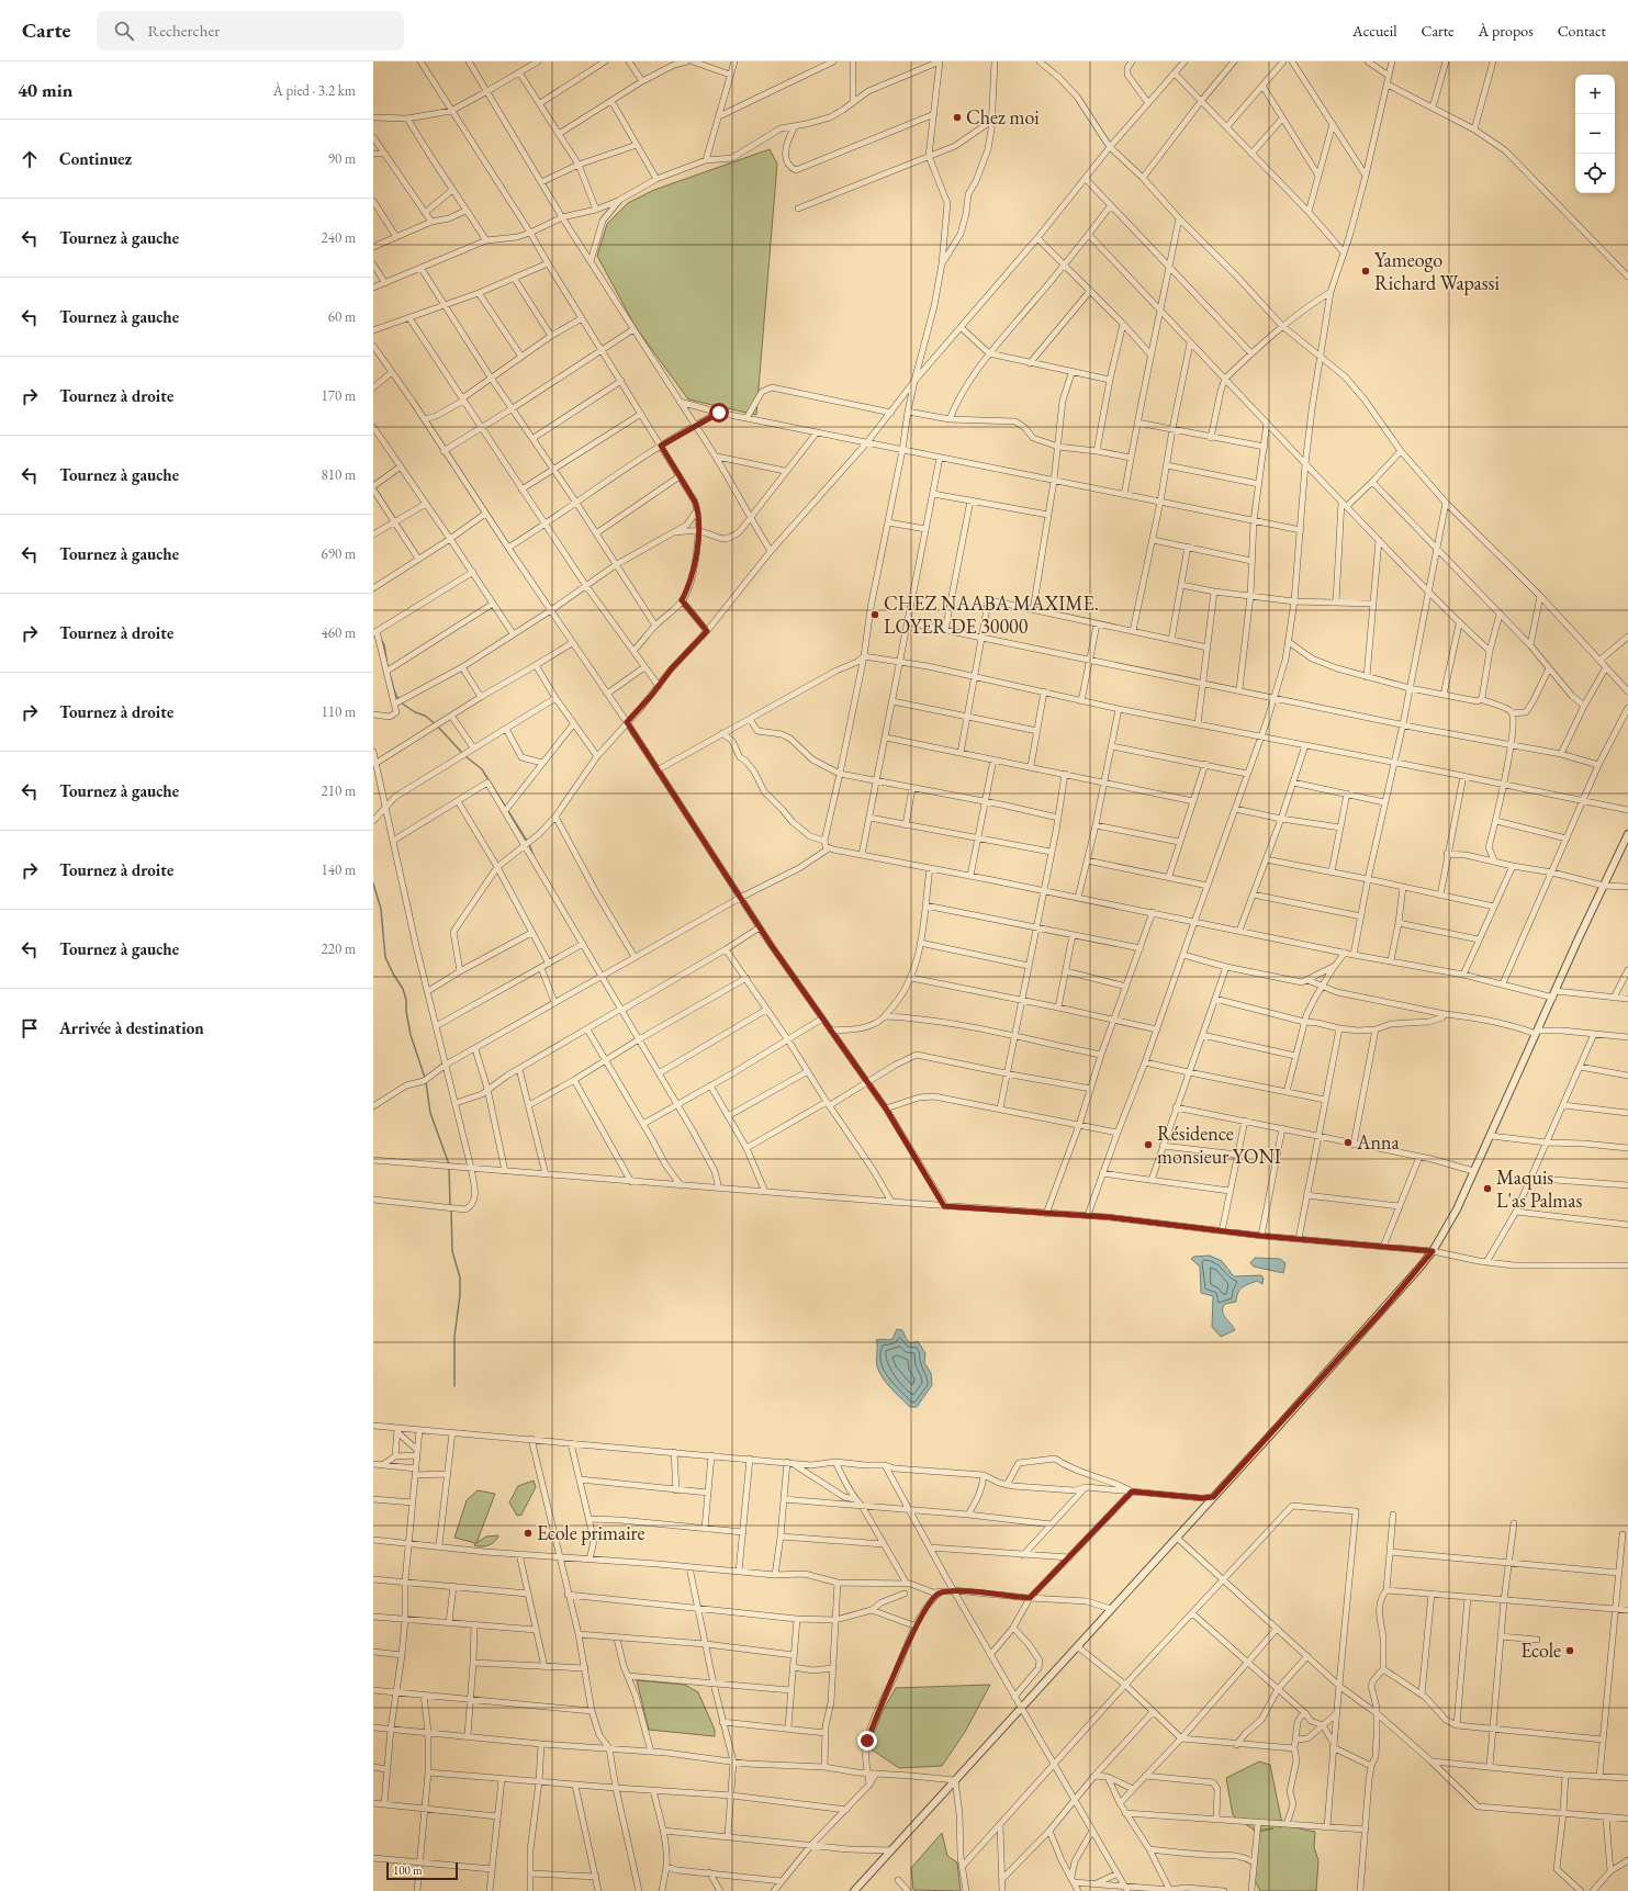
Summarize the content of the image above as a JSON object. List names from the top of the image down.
{
  "places": [
    "Chez moi",
    "Yameogo Richard Wapassi",
    "CHEZ NAABA MAXIME. LOYER DE 30000",
    "Anna",
    "Résidence monsieur YONI",
    "Maquis L'as Palmas",
    "Ecole primaire",
    "Ecole"
  ],
  "scale_bar": "100 m",
  "page": {
    "header": "Carte",
    "search": "Rechercher",
    "nav": [
      "Accueil",
      "Carte",
      "À propos",
      "Contact"
    ],
    "heading": ["40 min", "À pied · 3.2 km"],
    "map_buttons": ["+", "−"],
    "list": [
      ["Continuez", "90 m"],
      ["Tournez à gauche", "240 m"],
      ["Tournez à gauche", "60 m"],
      ["Tournez à droite", "170 m"],
      ["Tournez à gauche", "810 m"],
      ["Tournez à gauche", "690 m"],
      ["Tournez à droite", "460 m"],
      ["Tournez à droite", "110 m"],
      ["Tournez à gauche", "210 m"],
      ["Tournez à droite", "140 m"],
      ["Tournez à gauche", "220 m"],
      "Arrivée à destination"
    ],
    "scale": "100 m"
  }
}
